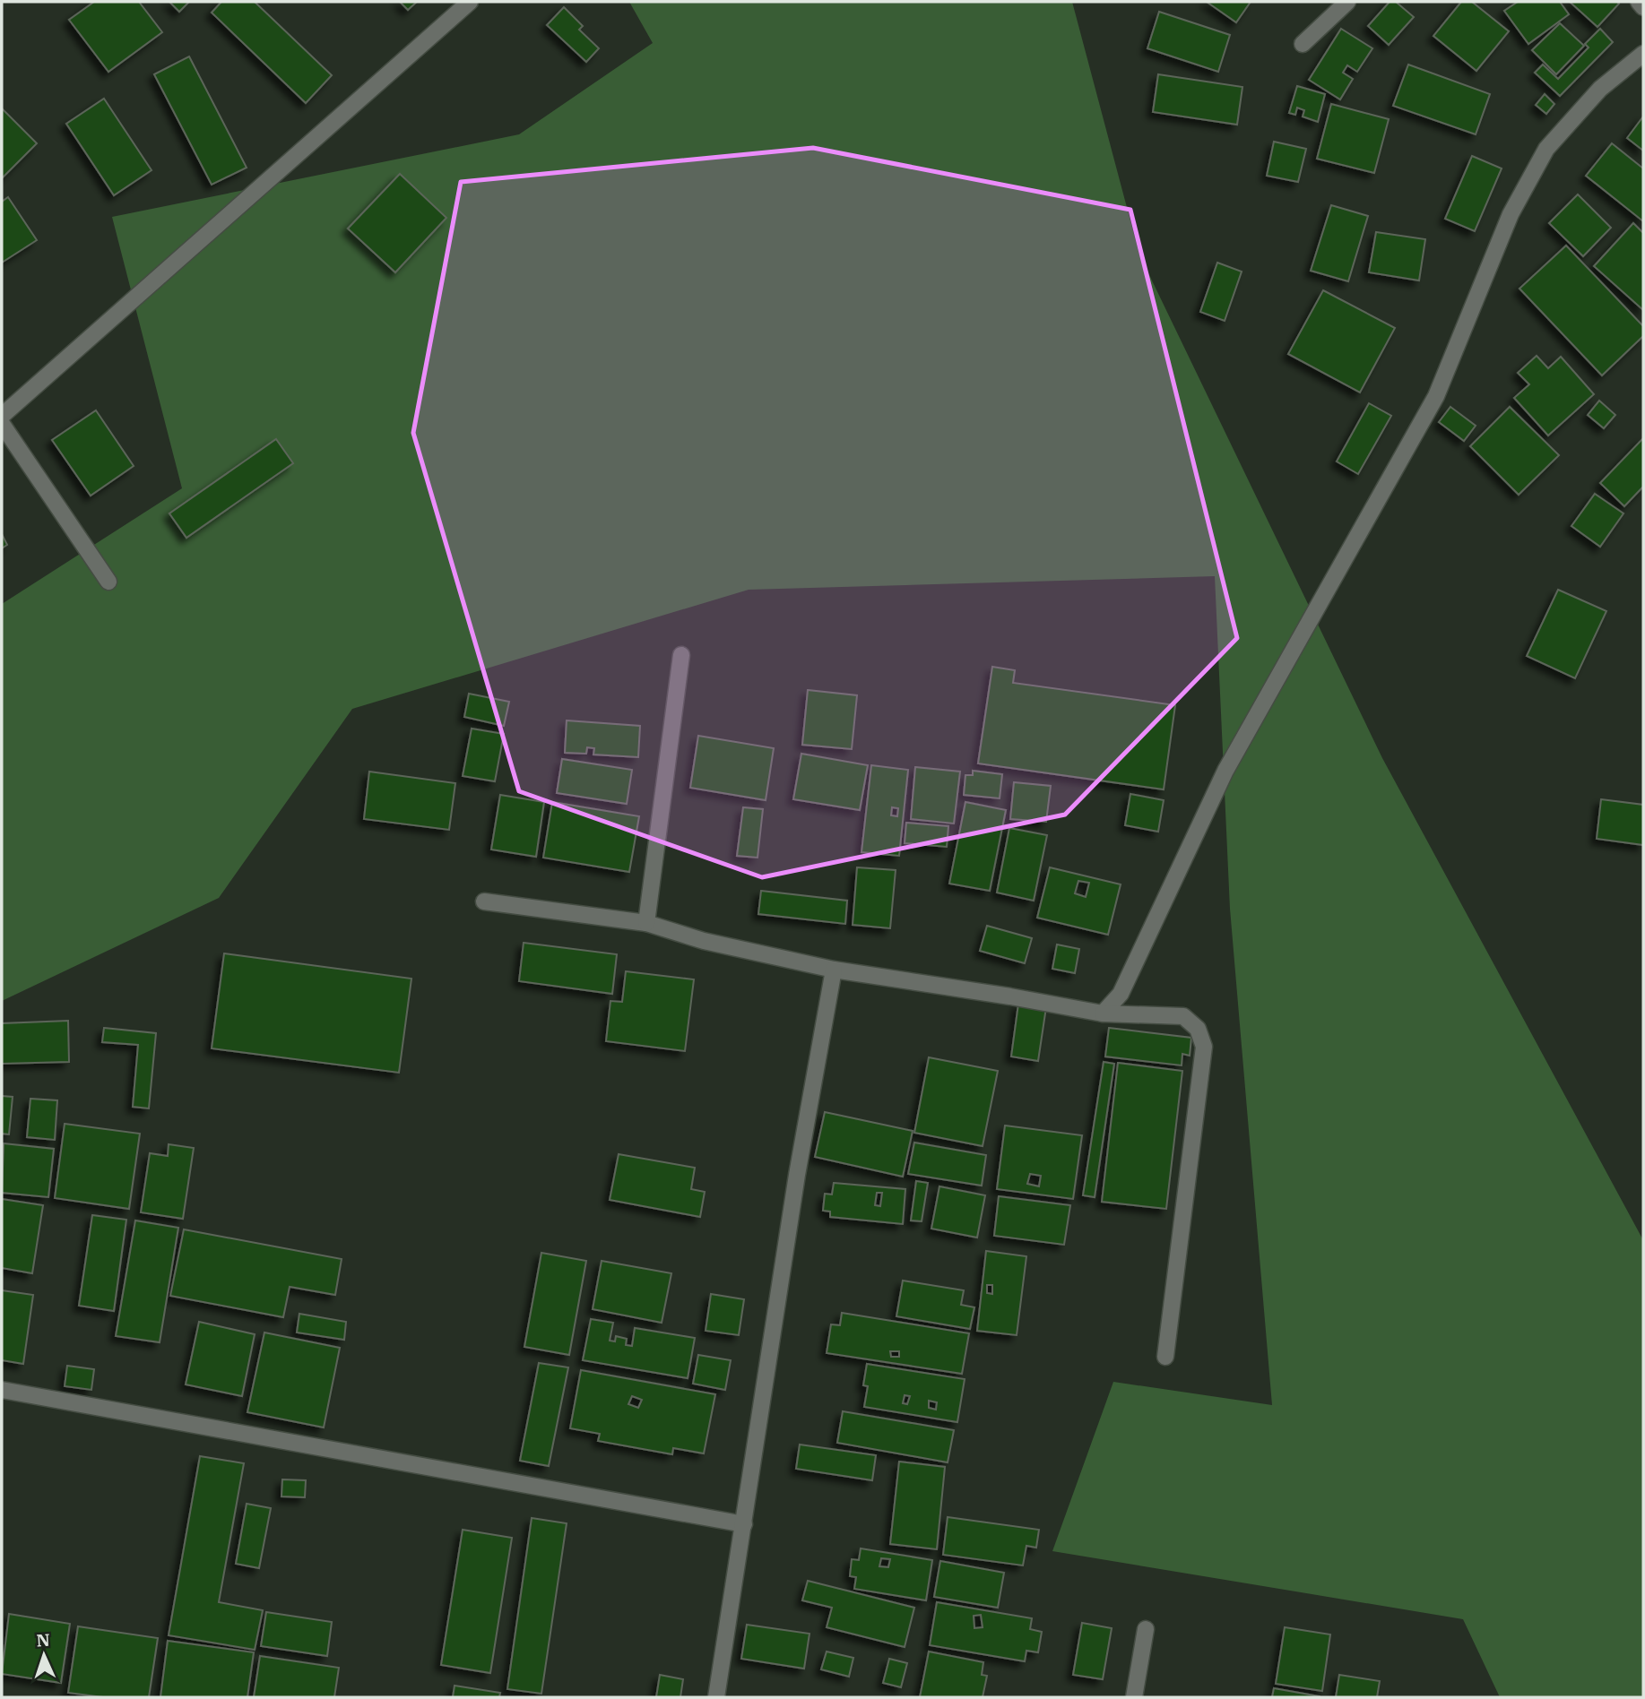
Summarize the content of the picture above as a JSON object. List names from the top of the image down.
{
  "north": "top"
}
